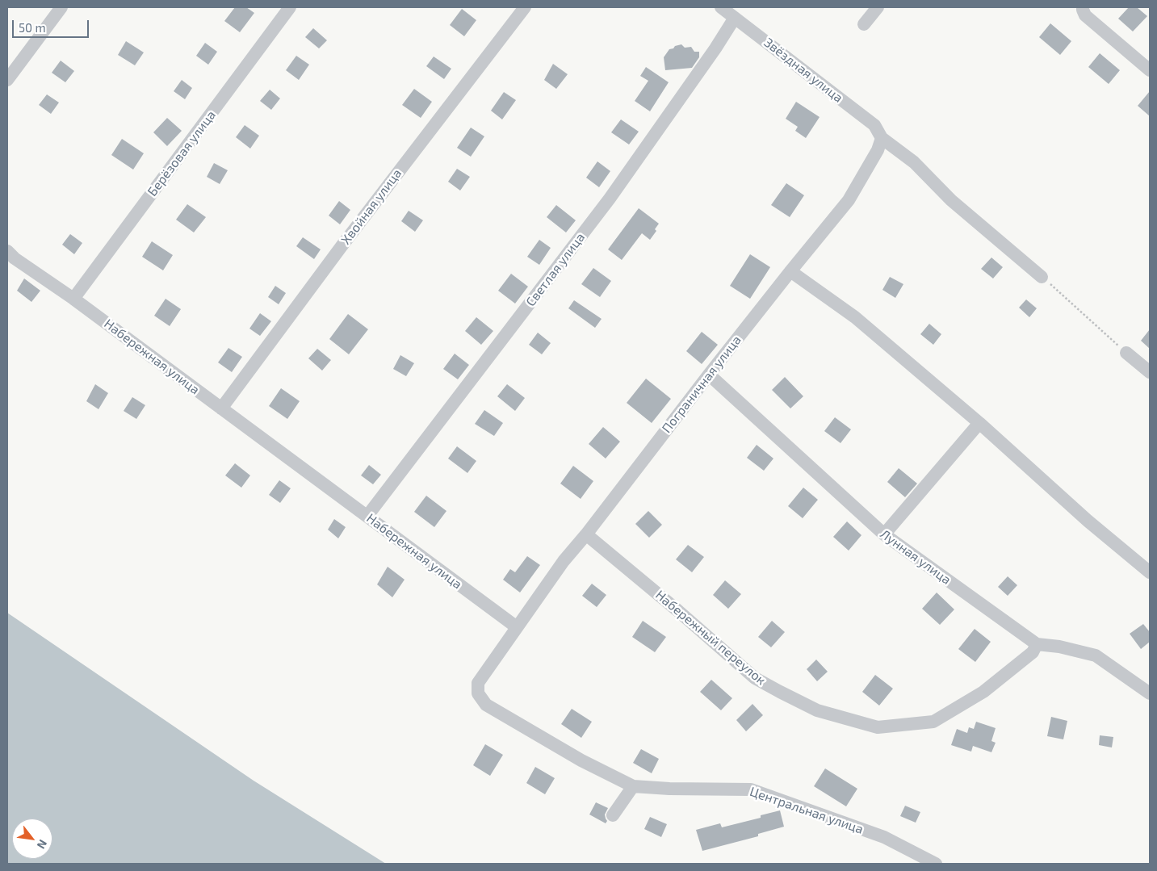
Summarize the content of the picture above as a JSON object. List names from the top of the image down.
{
  "streets": {
    "street": [
      "Звёздная улица",
      "Берёзовая улица",
      "Хвойная улица",
      "Светлая улица",
      "Набережная улица",
      "Пограничная улица",
      "Лунная улица",
      "Набережный переулок",
      "Центральная улица"
    ]
  },
  "crossings": [
    ["Звёздная улица", "Светлая улица"],
    ["Звёздная улица", "Пограничная улица"],
    ["Берёзовая улица", "Набережная улица"],
    ["Хвойная улица", "Набережная улица"],
    ["Светлая улица", "Набережная улица"],
    ["Набережная улица", "Пограничная улица"],
    ["Пограничная улица", "Лунная улица"],
    ["Пограничная улица", "Набережный переулок"],
    ["Лунная улица", "Набережный переулок"]
  ],
  "scale_bar": "50 m",
  "north": "bottom right"
}
